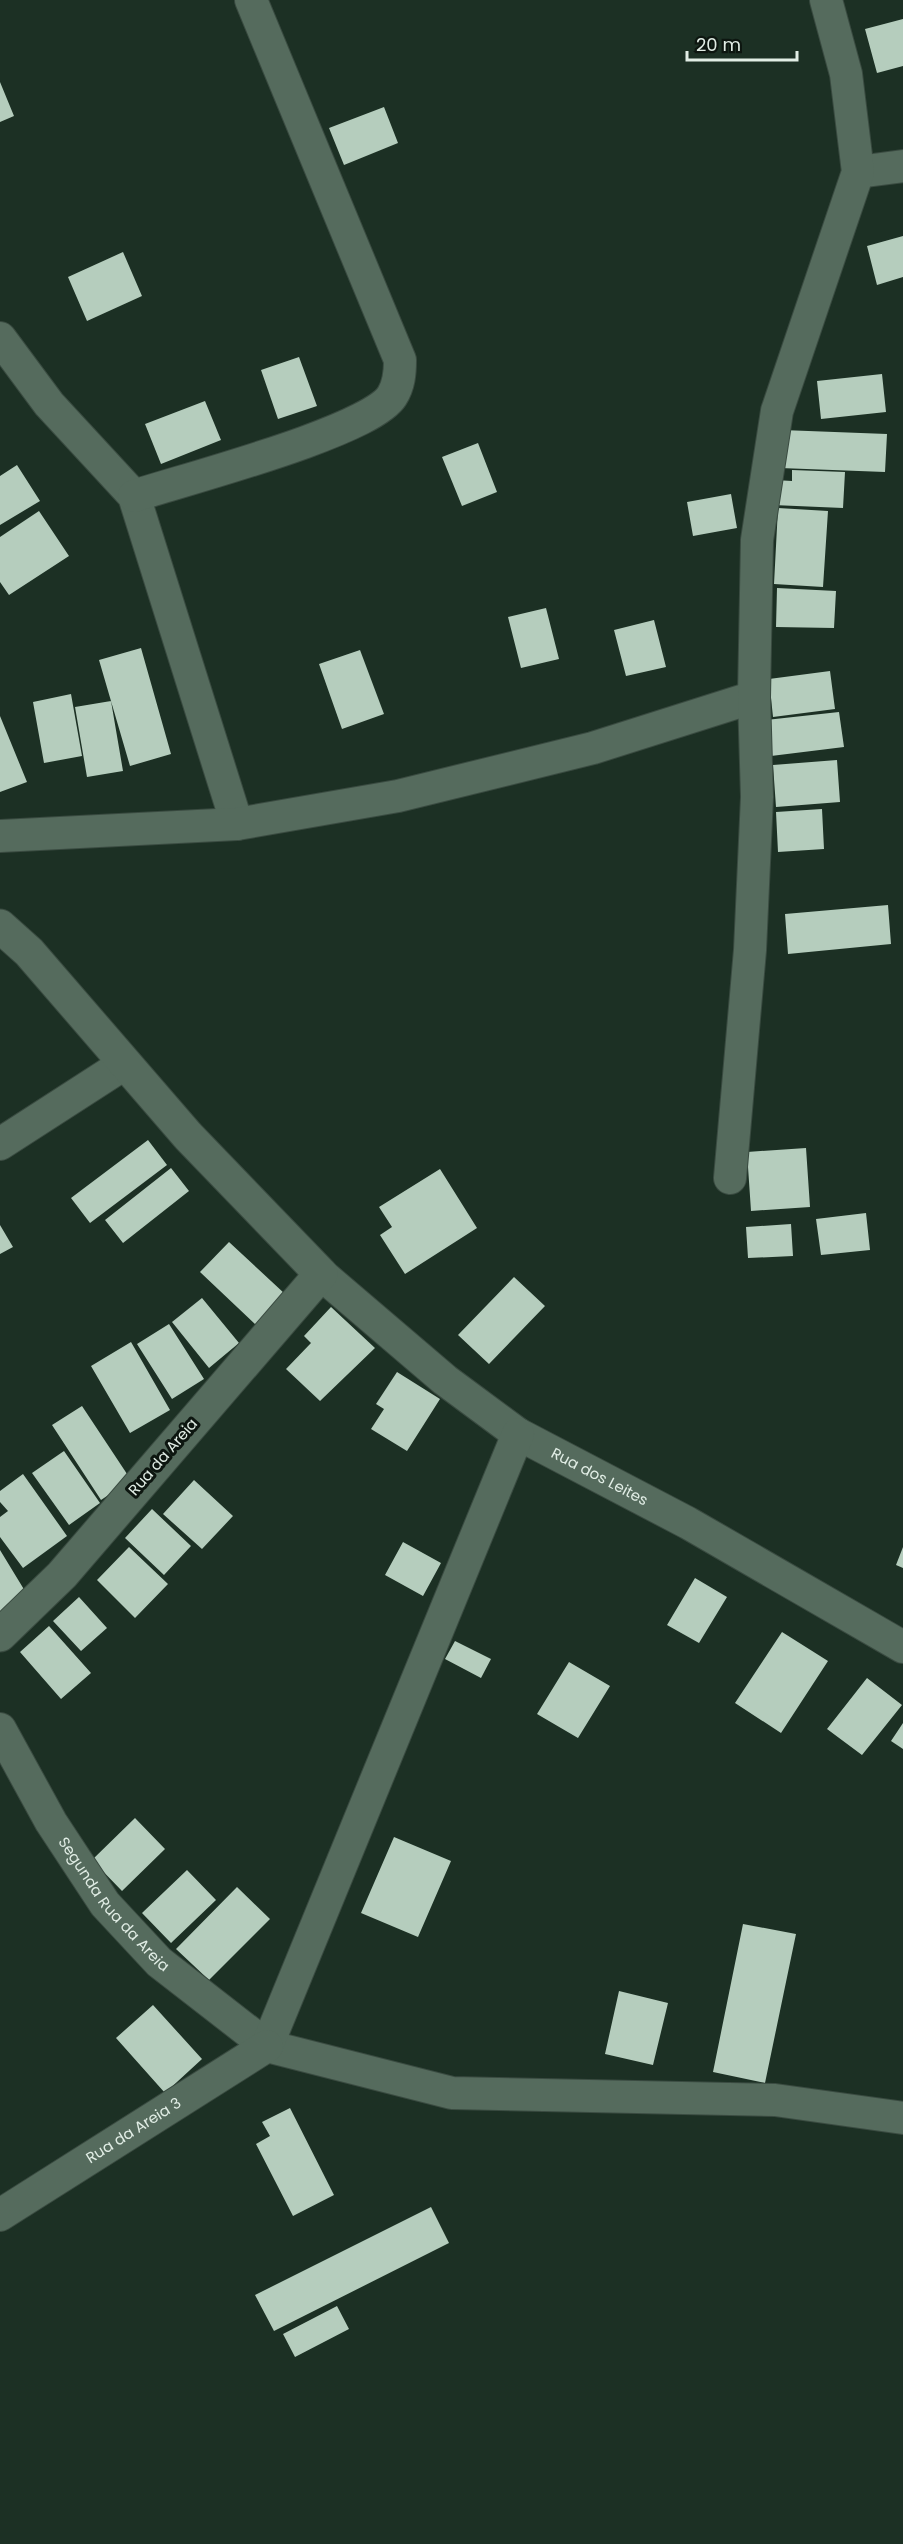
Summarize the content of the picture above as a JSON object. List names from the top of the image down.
{
  "streets": {
    "street": [
      "Rua da Areia",
      "Rua dos Leites",
      "Segunda Rua da Areia",
      "Rua da Areia 3"
    ]
  },
  "crossings": [
    ["Rua da Areia", "Rua dos Leites"],
    ["Segunda Rua da Areia", "Rua da Areia 3"]
  ],
  "scale_bar": "20 m"
}
